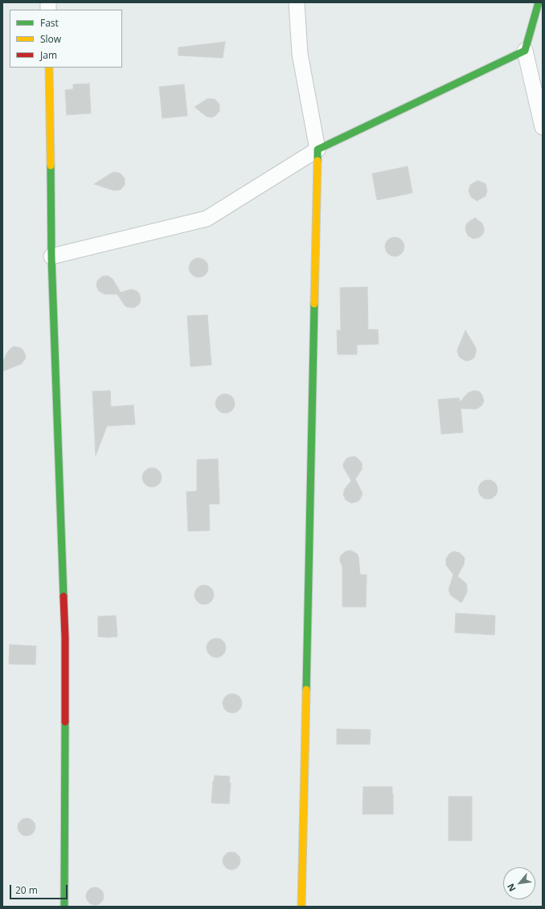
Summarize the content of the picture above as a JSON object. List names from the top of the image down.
{
  "legend": ["Fast", "Slow", "Jam"],
  "scale_bar": "20 m",
  "north": "bottom left"
}
